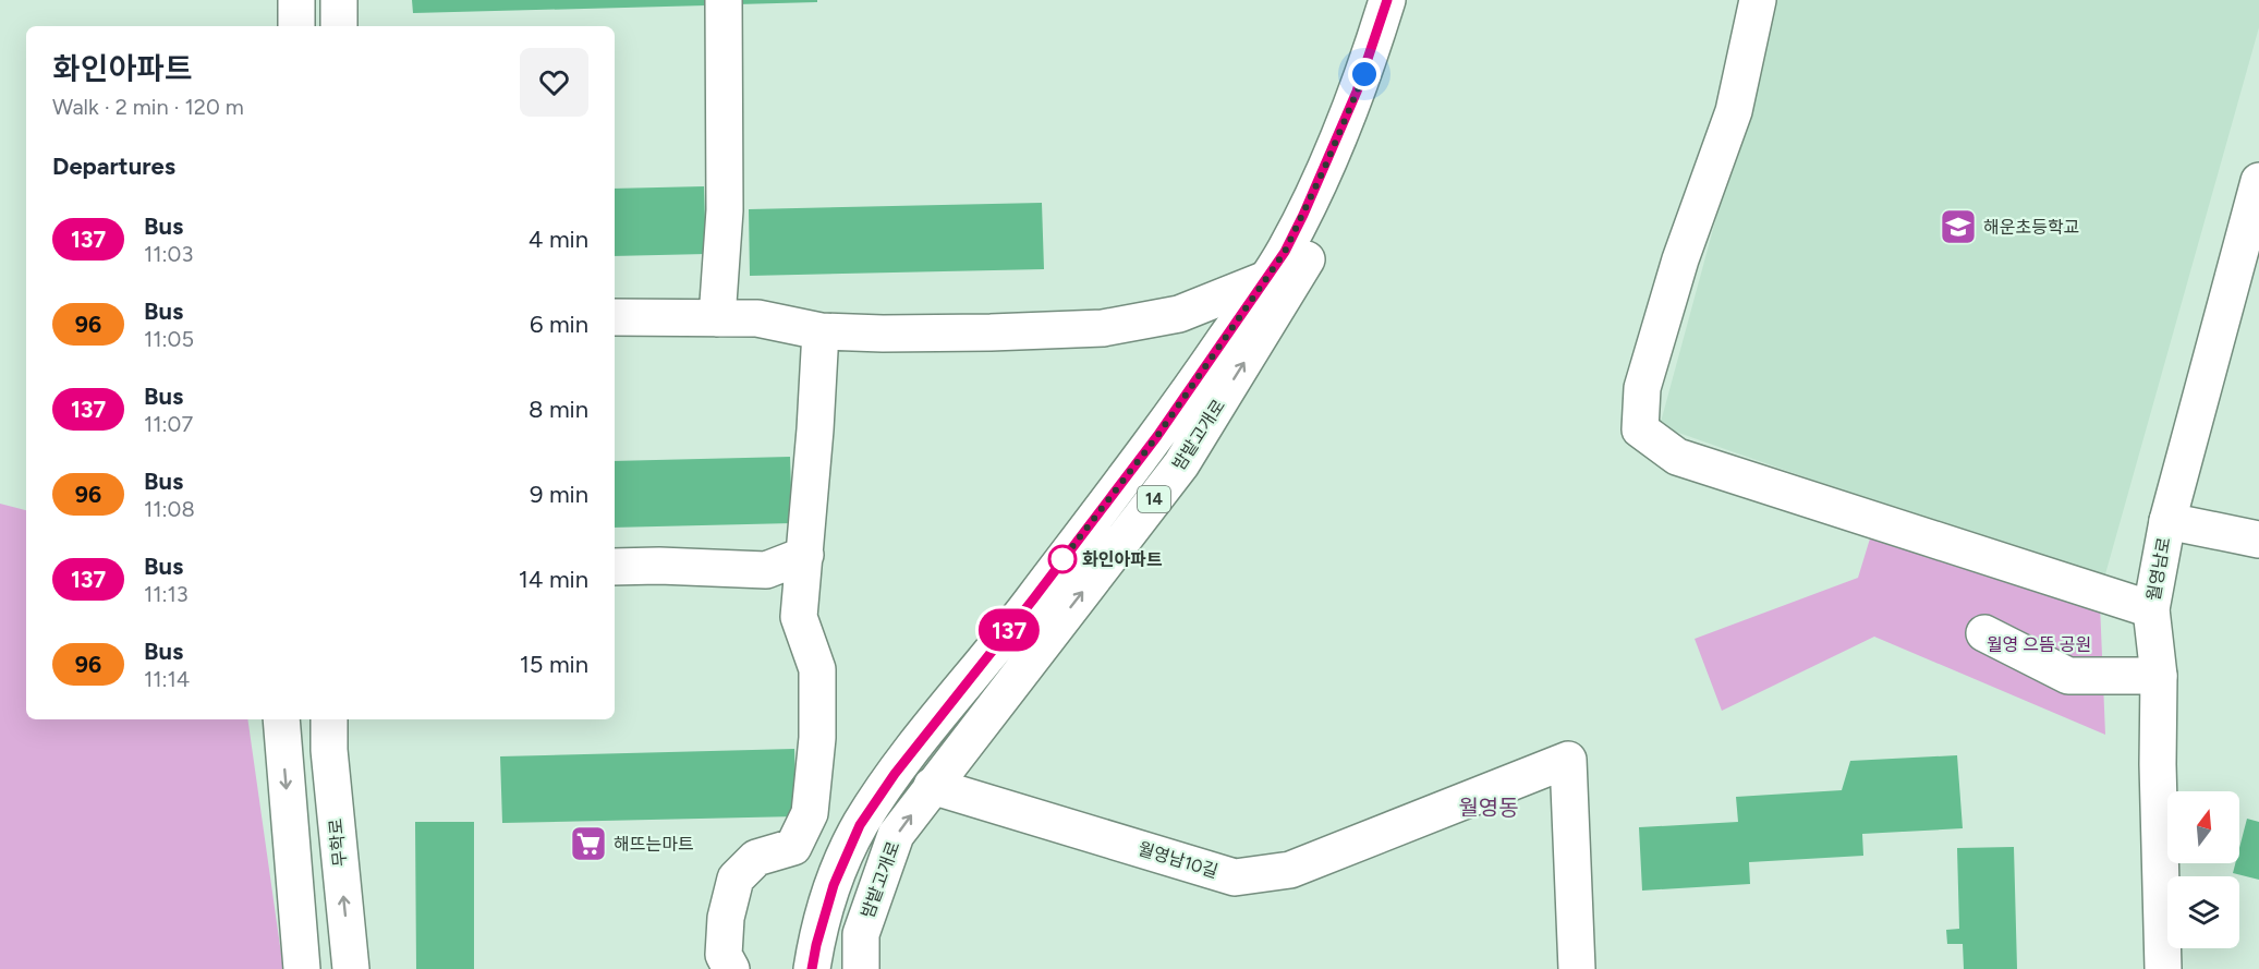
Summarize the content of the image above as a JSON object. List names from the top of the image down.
{
  "streets": {
    "street": [
      "밤밭고개로",
      "14",
      "월영남로",
      "무학로",
      "월영남10길"
    ]
  },
  "crossings": [
    ["밤밭고개로", "월영남10길"]
  ],
  "districts": ["월영동"],
  "parks": ["월영 으뜸 공원"],
  "places": {
    "school or university": ["해운초등학교"],
    "other": ["화인아파트"],
    "supermarket": ["해뜨는마트"]
  },
  "lines": ["bus line 137"],
  "north": "top",
  "page": {
    "on_map": "137",
    "heading": [
      ["화인아파트", "Walk · 2 min · 120 m"],
      "Departures"
    ],
    "list": [
      {
        "mark": "137",
        "name": "Bus",
        "note": "11:03",
        "value": "4 min"
      },
      {
        "mark": "96",
        "name": "Bus",
        "note": "11:05",
        "value": "6 min"
      },
      {
        "mark": "137",
        "name": "Bus",
        "note": "11:07",
        "value": "8 min"
      },
      {
        "mark": "96",
        "name": "Bus",
        "note": "11:08",
        "value": "9 min"
      },
      {
        "mark": "137",
        "name": "Bus",
        "note": "11:13",
        "value": "14 min"
      },
      {
        "mark": "96",
        "name": "Bus",
        "note": "11:14",
        "value": "15 min"
      }
    ]
  }
}
